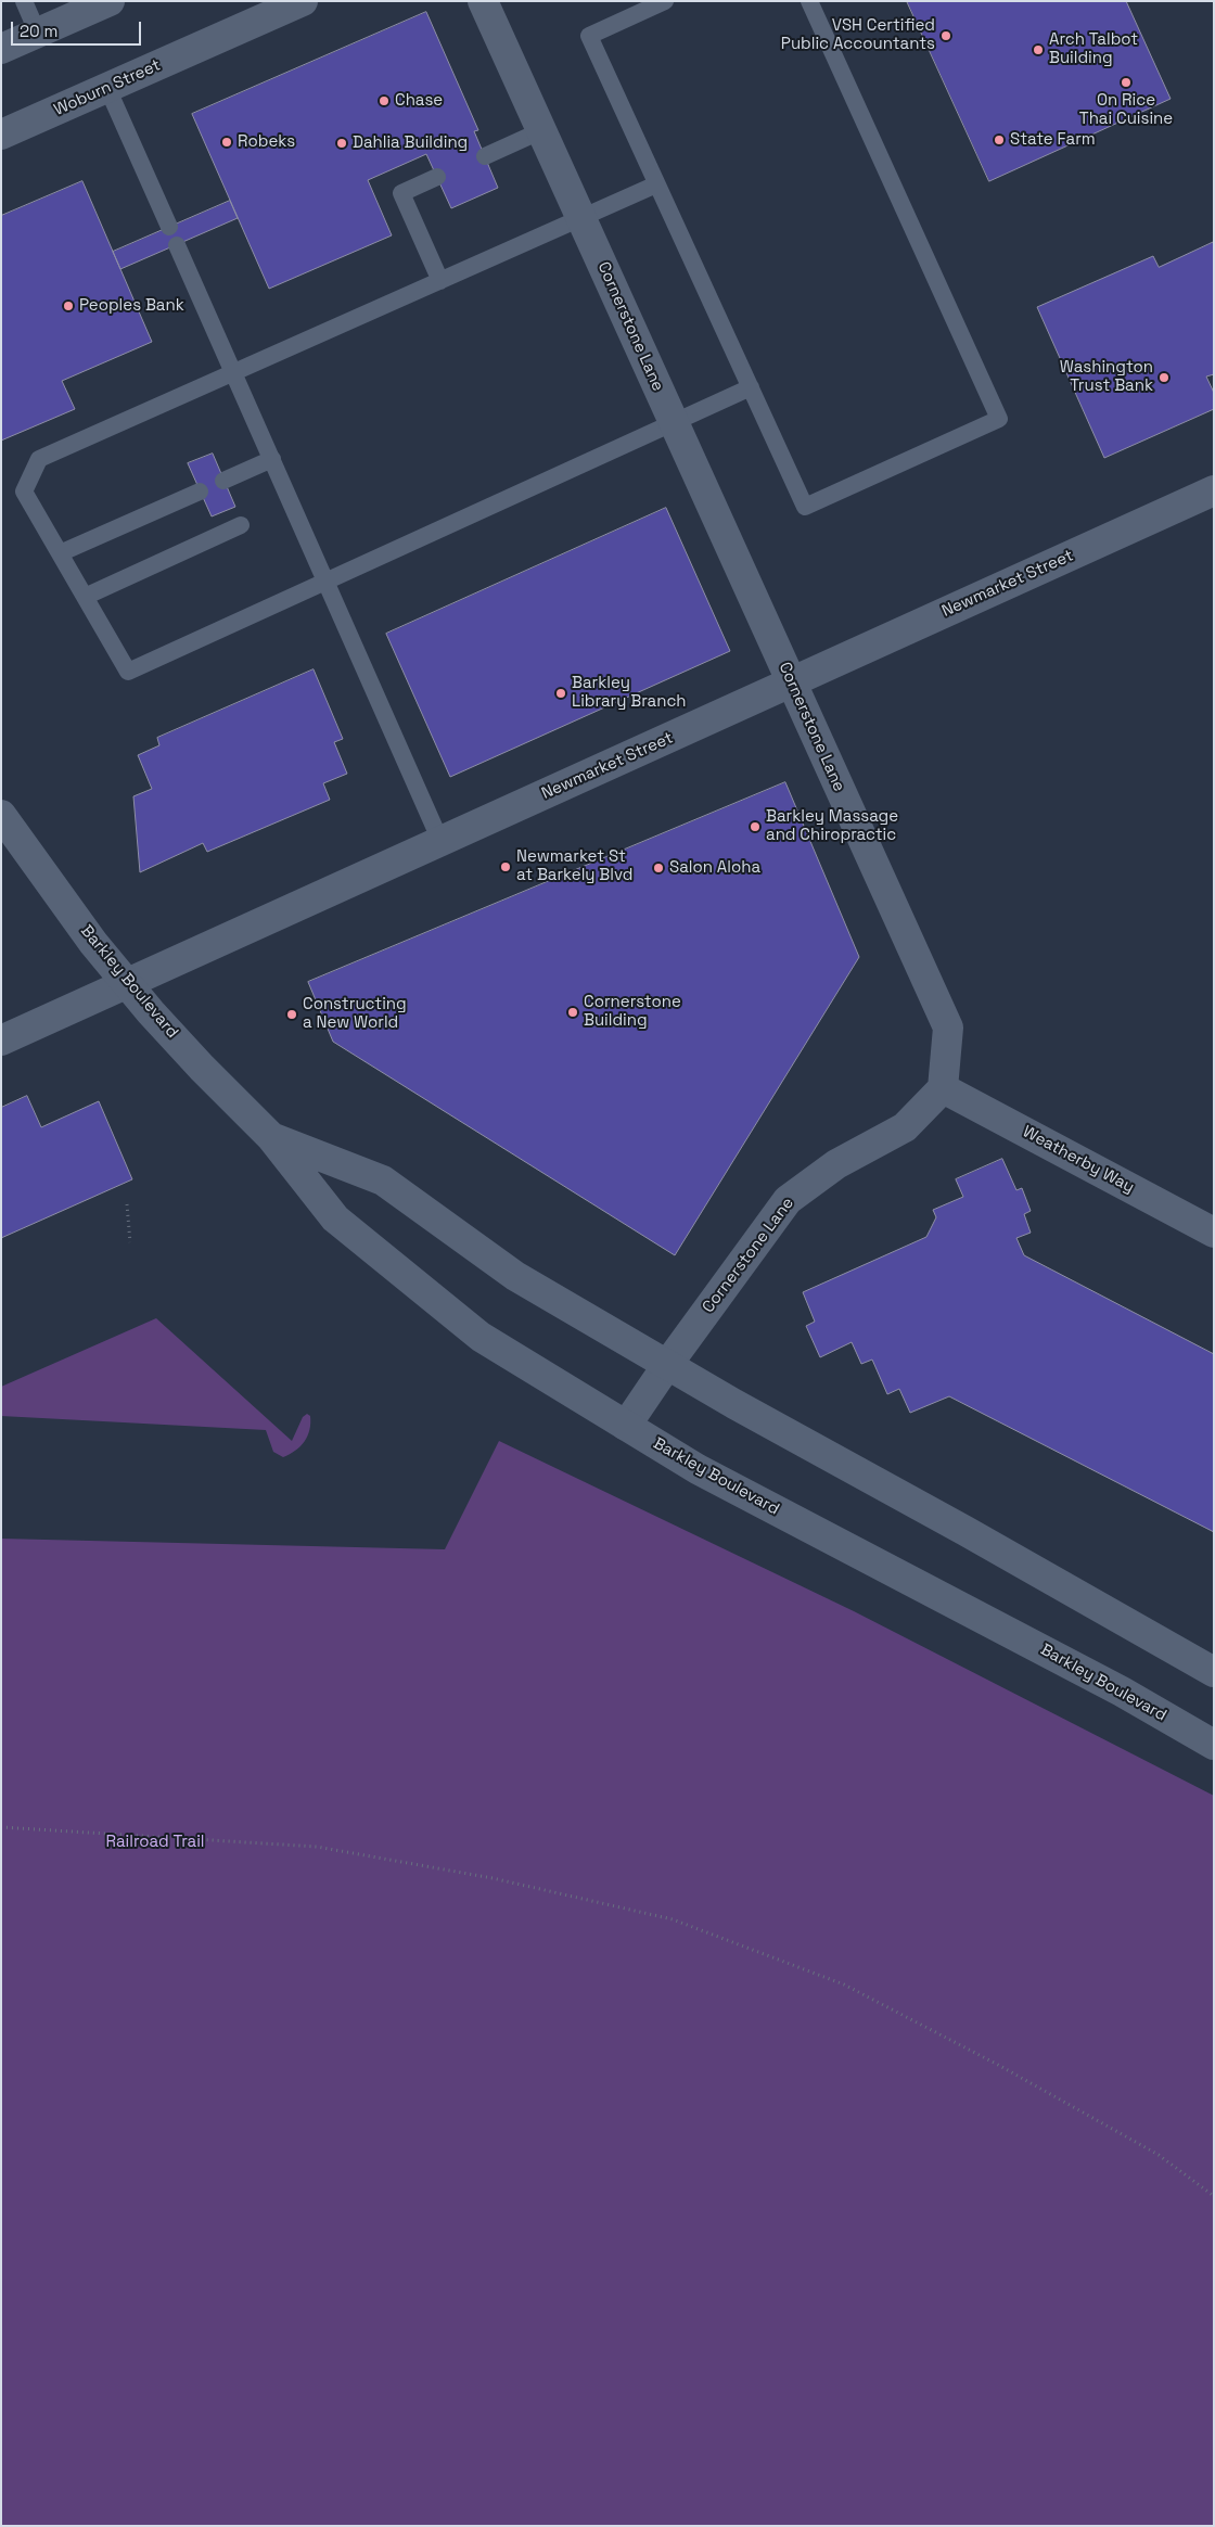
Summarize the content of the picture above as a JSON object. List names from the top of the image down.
{
  "streets": {
    "street": [
      "Woburn Street",
      "Cornerstone Lane",
      "Newmarket Street",
      "Barkley Boulevard",
      "Weatherby Way"
    ]
  },
  "crossings": [
    ["Cornerstone Lane", "Newmarket Street"],
    ["Cornerstone Lane", "Barkley Boulevard"],
    ["Cornerstone Lane", "Weatherby Way"],
    ["Newmarket Street", "Barkley Boulevard"]
  ],
  "parks": ["Railroad Trail"],
  "places": [
    "VSH Certified Public Accountants",
    "Arch Talbot Building",
    "On Rice Thai Cuisine",
    "Chase",
    "State Farm",
    "Robeks",
    "Dahlia Building",
    "Peoples Bank",
    "Washington Trust Bank",
    "Barkley Library Branch",
    "Barkley Massage and Chiropractic",
    "Newmarket St at Barkely Blvd",
    "Salon Aloha",
    "Cornerstone Building",
    "Constructing a New World"
  ],
  "scale_bar": "20 m"
}
